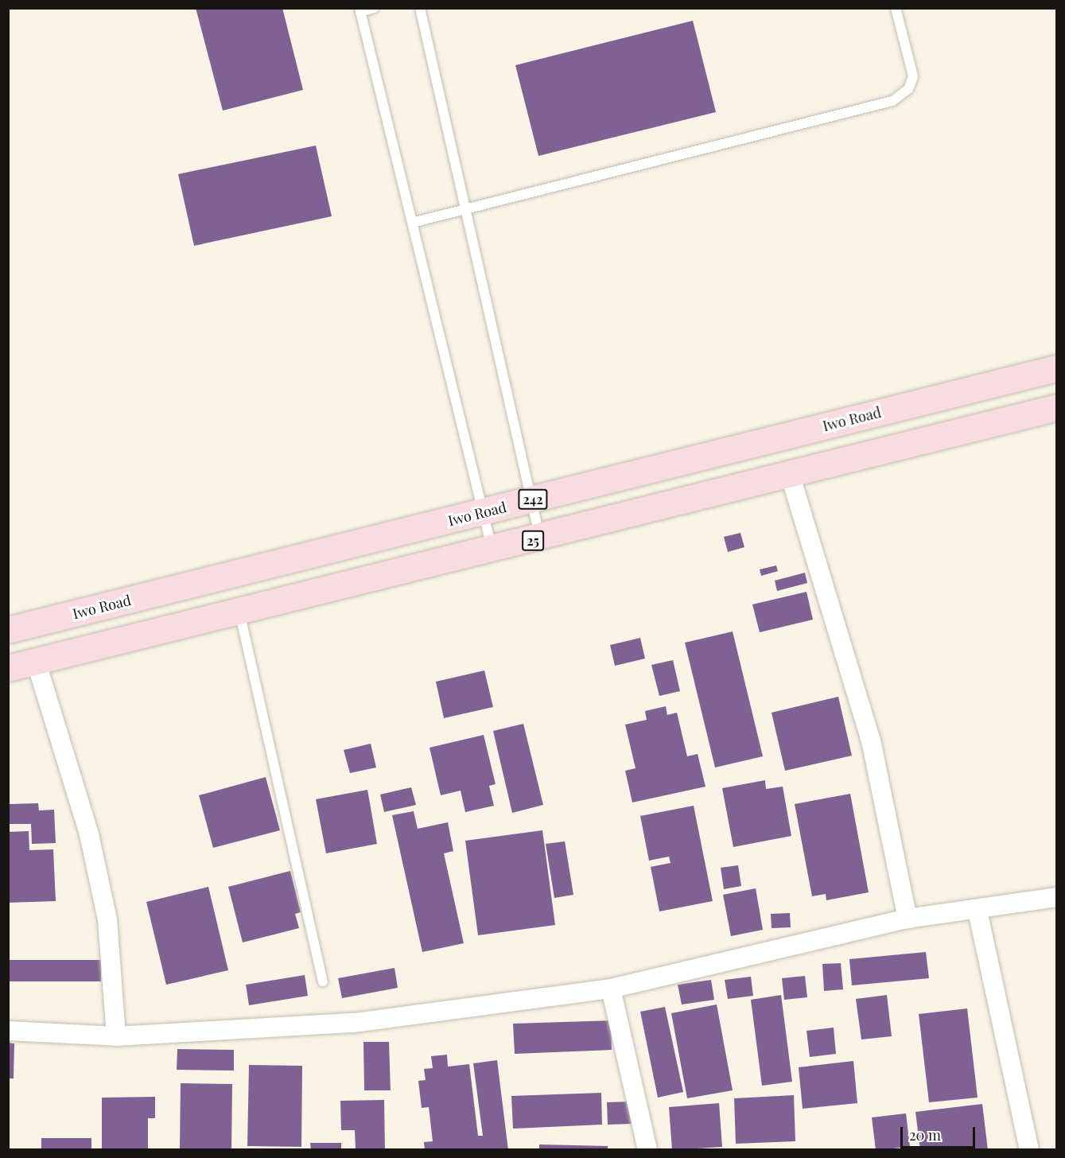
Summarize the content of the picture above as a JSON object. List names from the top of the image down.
{
  "streets": {
    "main road": ["Iwo Road", "242", "25"]
  },
  "scale_bar": "20 m"
}
